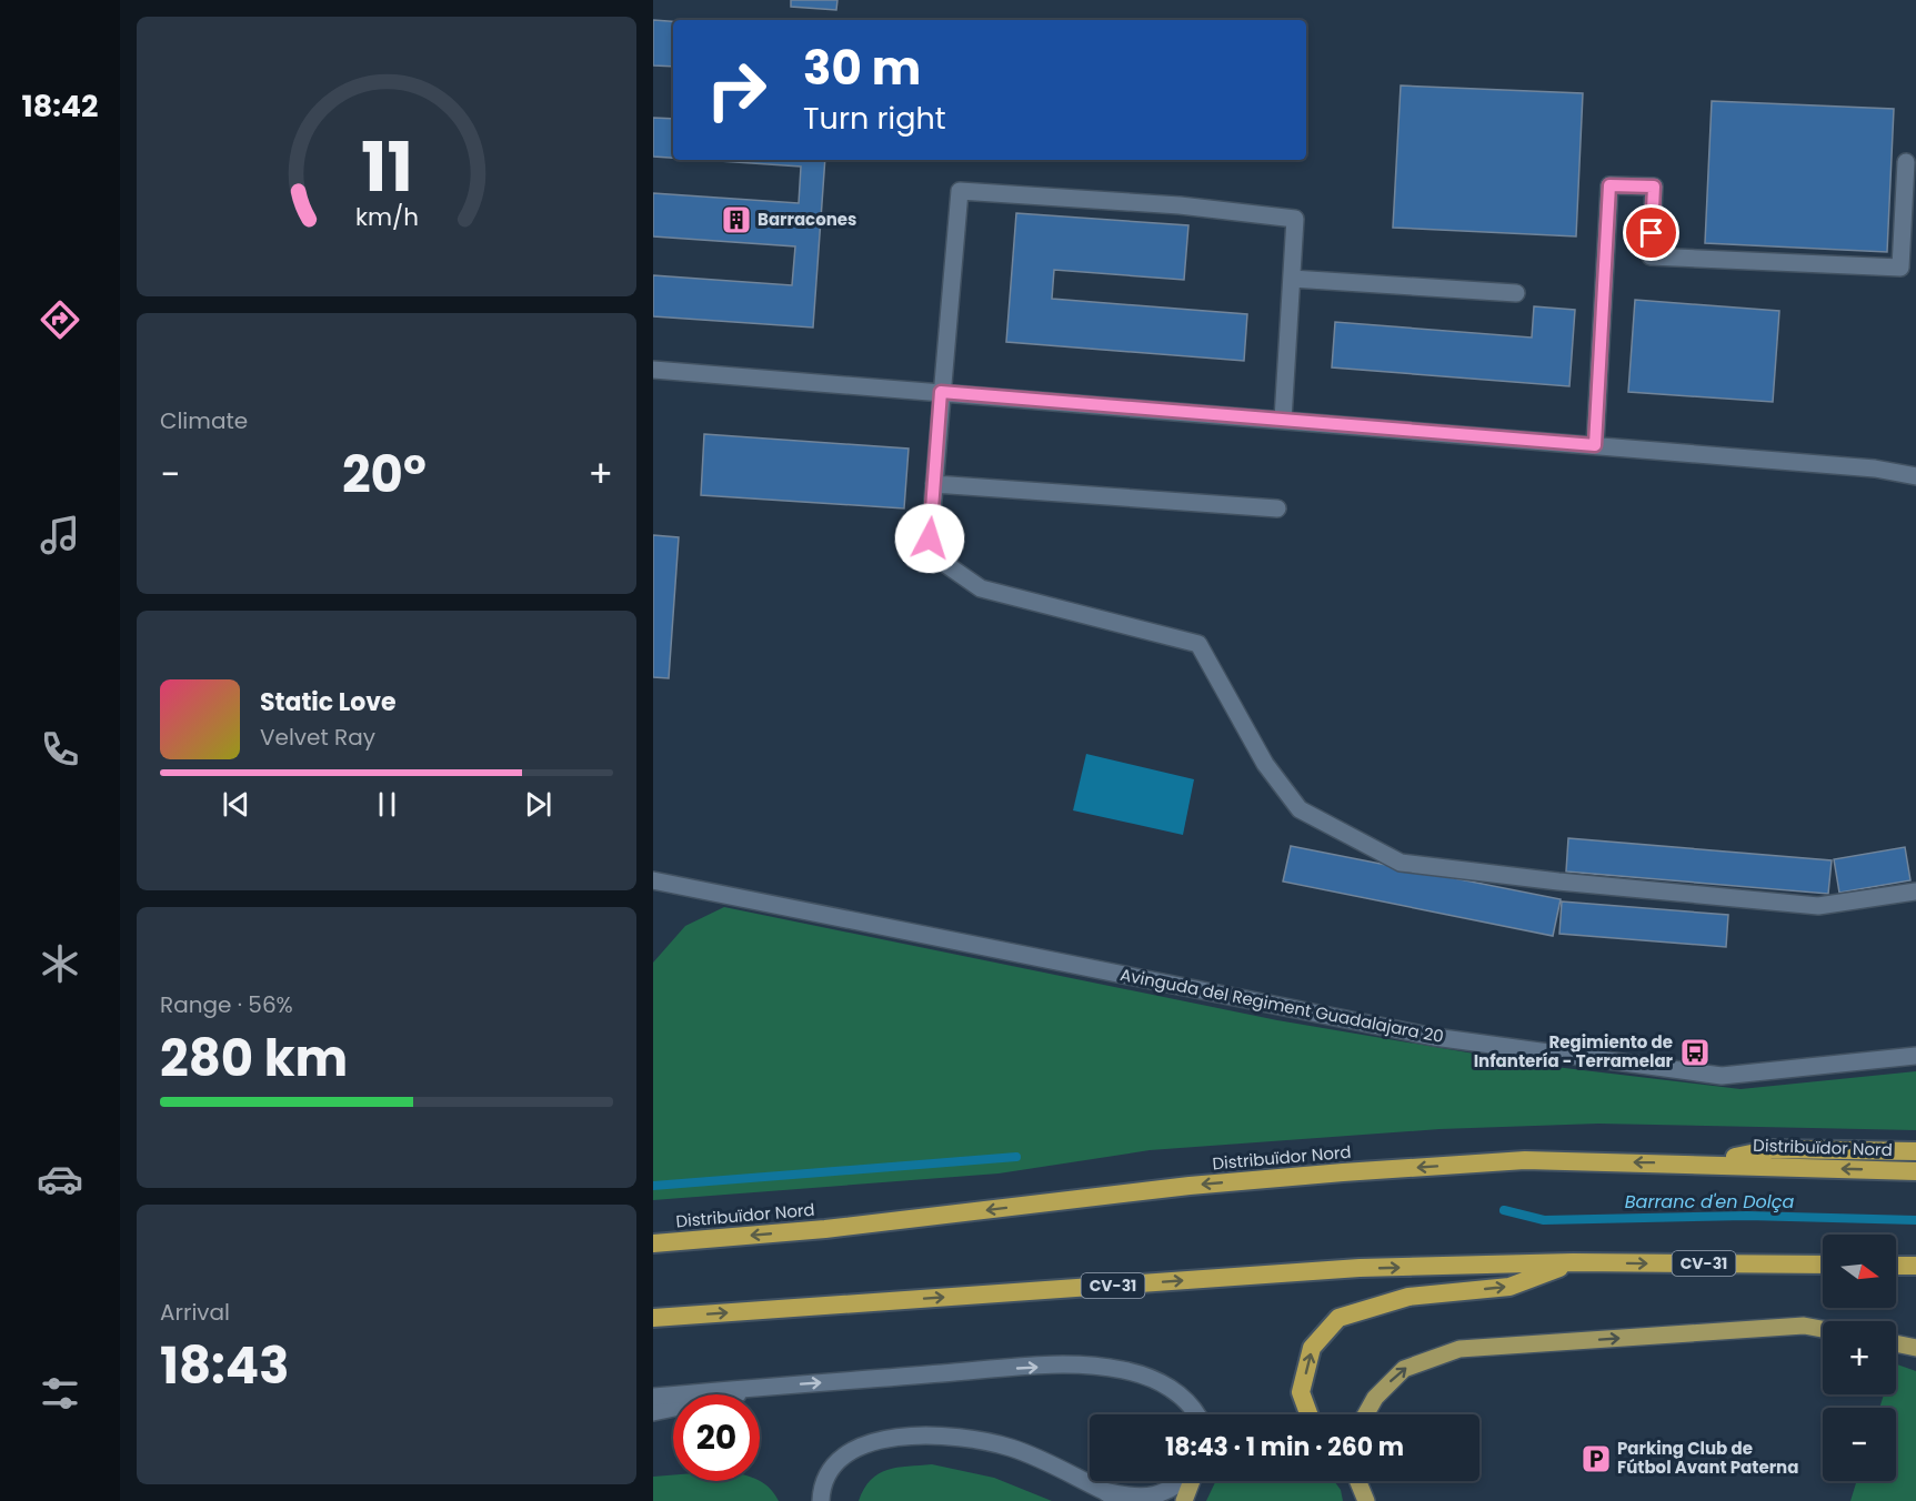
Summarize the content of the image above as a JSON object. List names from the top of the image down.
{
  "streets": {
    "highway": ["Distribuïdor Nord", "CV-31"],
    "street": ["Avinguda del Regiment Guadalajara 20"]
  },
  "water": ["Barranc d'en Dolça"],
  "places": {
    "building": ["Barracones"],
    "bus stop": ["Regimiento de Infantería - Terramelar"],
    "parking": ["Parking Club de Fútbol Avant Paterna"]
  },
  "north": "right",
  "page": {
    "tabs": "18:42",
    "turn": ["30 m", "Turn right"],
    "tile": [
      "Climate",
      ["Range · 56%", "280 km"],
      ["Arrival", "18:43"]
    ],
    "heat": ["−", "20°", "+"],
    "song": ["Static Love", "Velvet Ray"],
    "map_buttons": ["+", "−"],
    "limit": "20",
    "trip": "18:43 · 1 min · 260 m",
    "gauge": ["11", "km/h"]
  }
}
